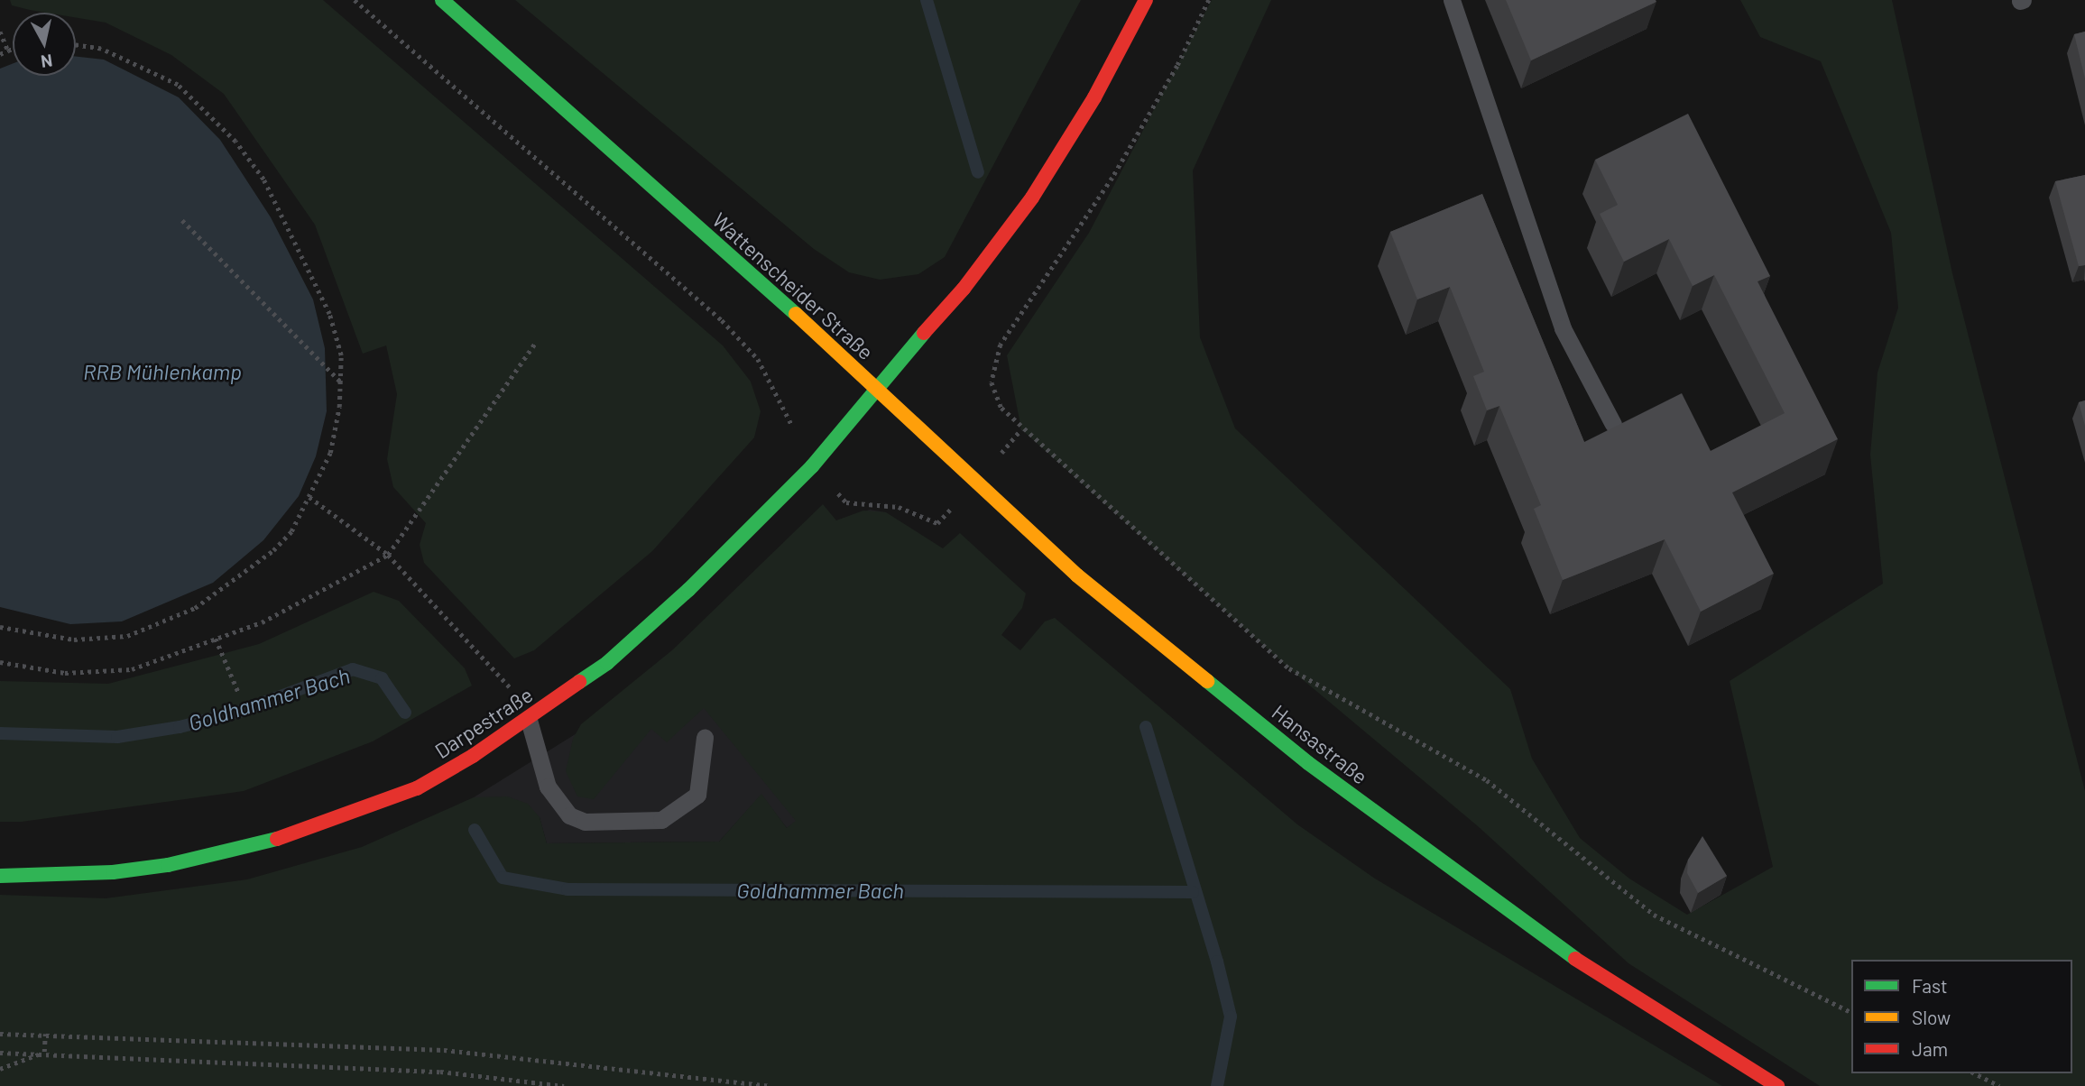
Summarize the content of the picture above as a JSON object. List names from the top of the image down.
{
  "streets": {
    "street": ["Wattenscheider Straße", "Darpestraße", "Hansastraße"]
  },
  "crossings": [
    ["Wattenscheider Straße", "Darpestraße"],
    ["Wattenscheider Straße", "Hansastraße"],
    ["Darpestraße", "Hansastraße"]
  ],
  "water": ["RRB Mühlenkamp", "Goldhammer Bach"],
  "legend": ["Fast", "Slow", "Jam"],
  "north": "bottom"
}
